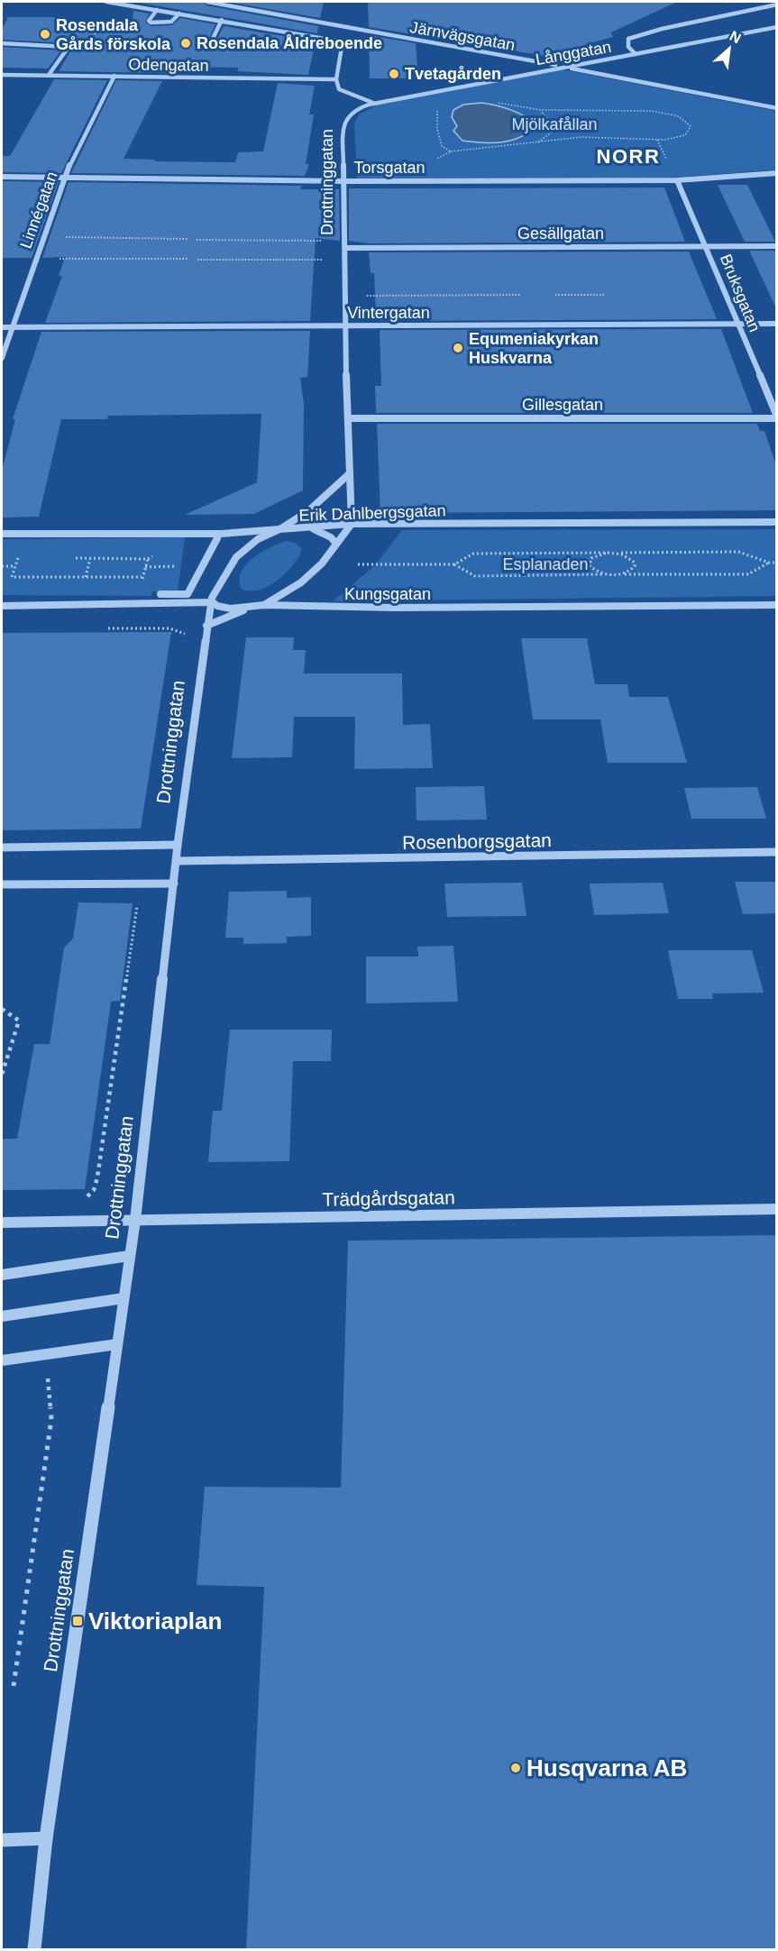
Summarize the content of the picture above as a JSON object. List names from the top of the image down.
{
  "streets": {
    "street": [
      "Järnvägsgatan",
      "Långgatan",
      "Odengatan",
      "Torsgatan",
      "Drottninggatan",
      "Linnégatan",
      "Gesällgatan",
      "Bruksgatan",
      "Vintergatan",
      "Gillesgatan",
      "Erik Dahlbergsgatan",
      "Kungsgatan",
      "Rosenborgsgatan",
      "Trädgårdsgatan"
    ]
  },
  "crossings": [
    ["Järnvägsgatan", "Långgatan"],
    ["Långgatan", "Drottninggatan"],
    ["Odengatan", "Linnégatan"],
    ["Torsgatan", "Drottninggatan"],
    ["Torsgatan", "Linnégatan"],
    ["Torsgatan", "Bruksgatan"],
    ["Drottninggatan", "Gesällgatan"],
    ["Drottninggatan", "Vintergatan"],
    ["Drottninggatan", "Gillesgatan"],
    ["Drottninggatan", "Erik Dahlbergsgatan"],
    ["Drottninggatan", "Kungsgatan"],
    ["Drottninggatan", "Rosenborgsgatan"],
    ["Drottninggatan", "Trädgårdsgatan"],
    ["Linnégatan", "Vintergatan"],
    ["Gesällgatan", "Bruksgatan"],
    ["Bruksgatan", "Vintergatan"],
    ["Bruksgatan", "Gillesgatan"]
  ],
  "districts": ["NORR"],
  "parks": ["Mjölkafållan", "Esplanaden"],
  "places": {
    "other": [
      "Rosendala Gårds förskola",
      "Rosendala Åldreboende",
      "Tvetagården",
      "Equmeniakyrkan Huskvarna",
      "Husqvarna AB"
    ],
    "transit": ["Viktoriaplan"]
  },
  "north": "top right"
}
